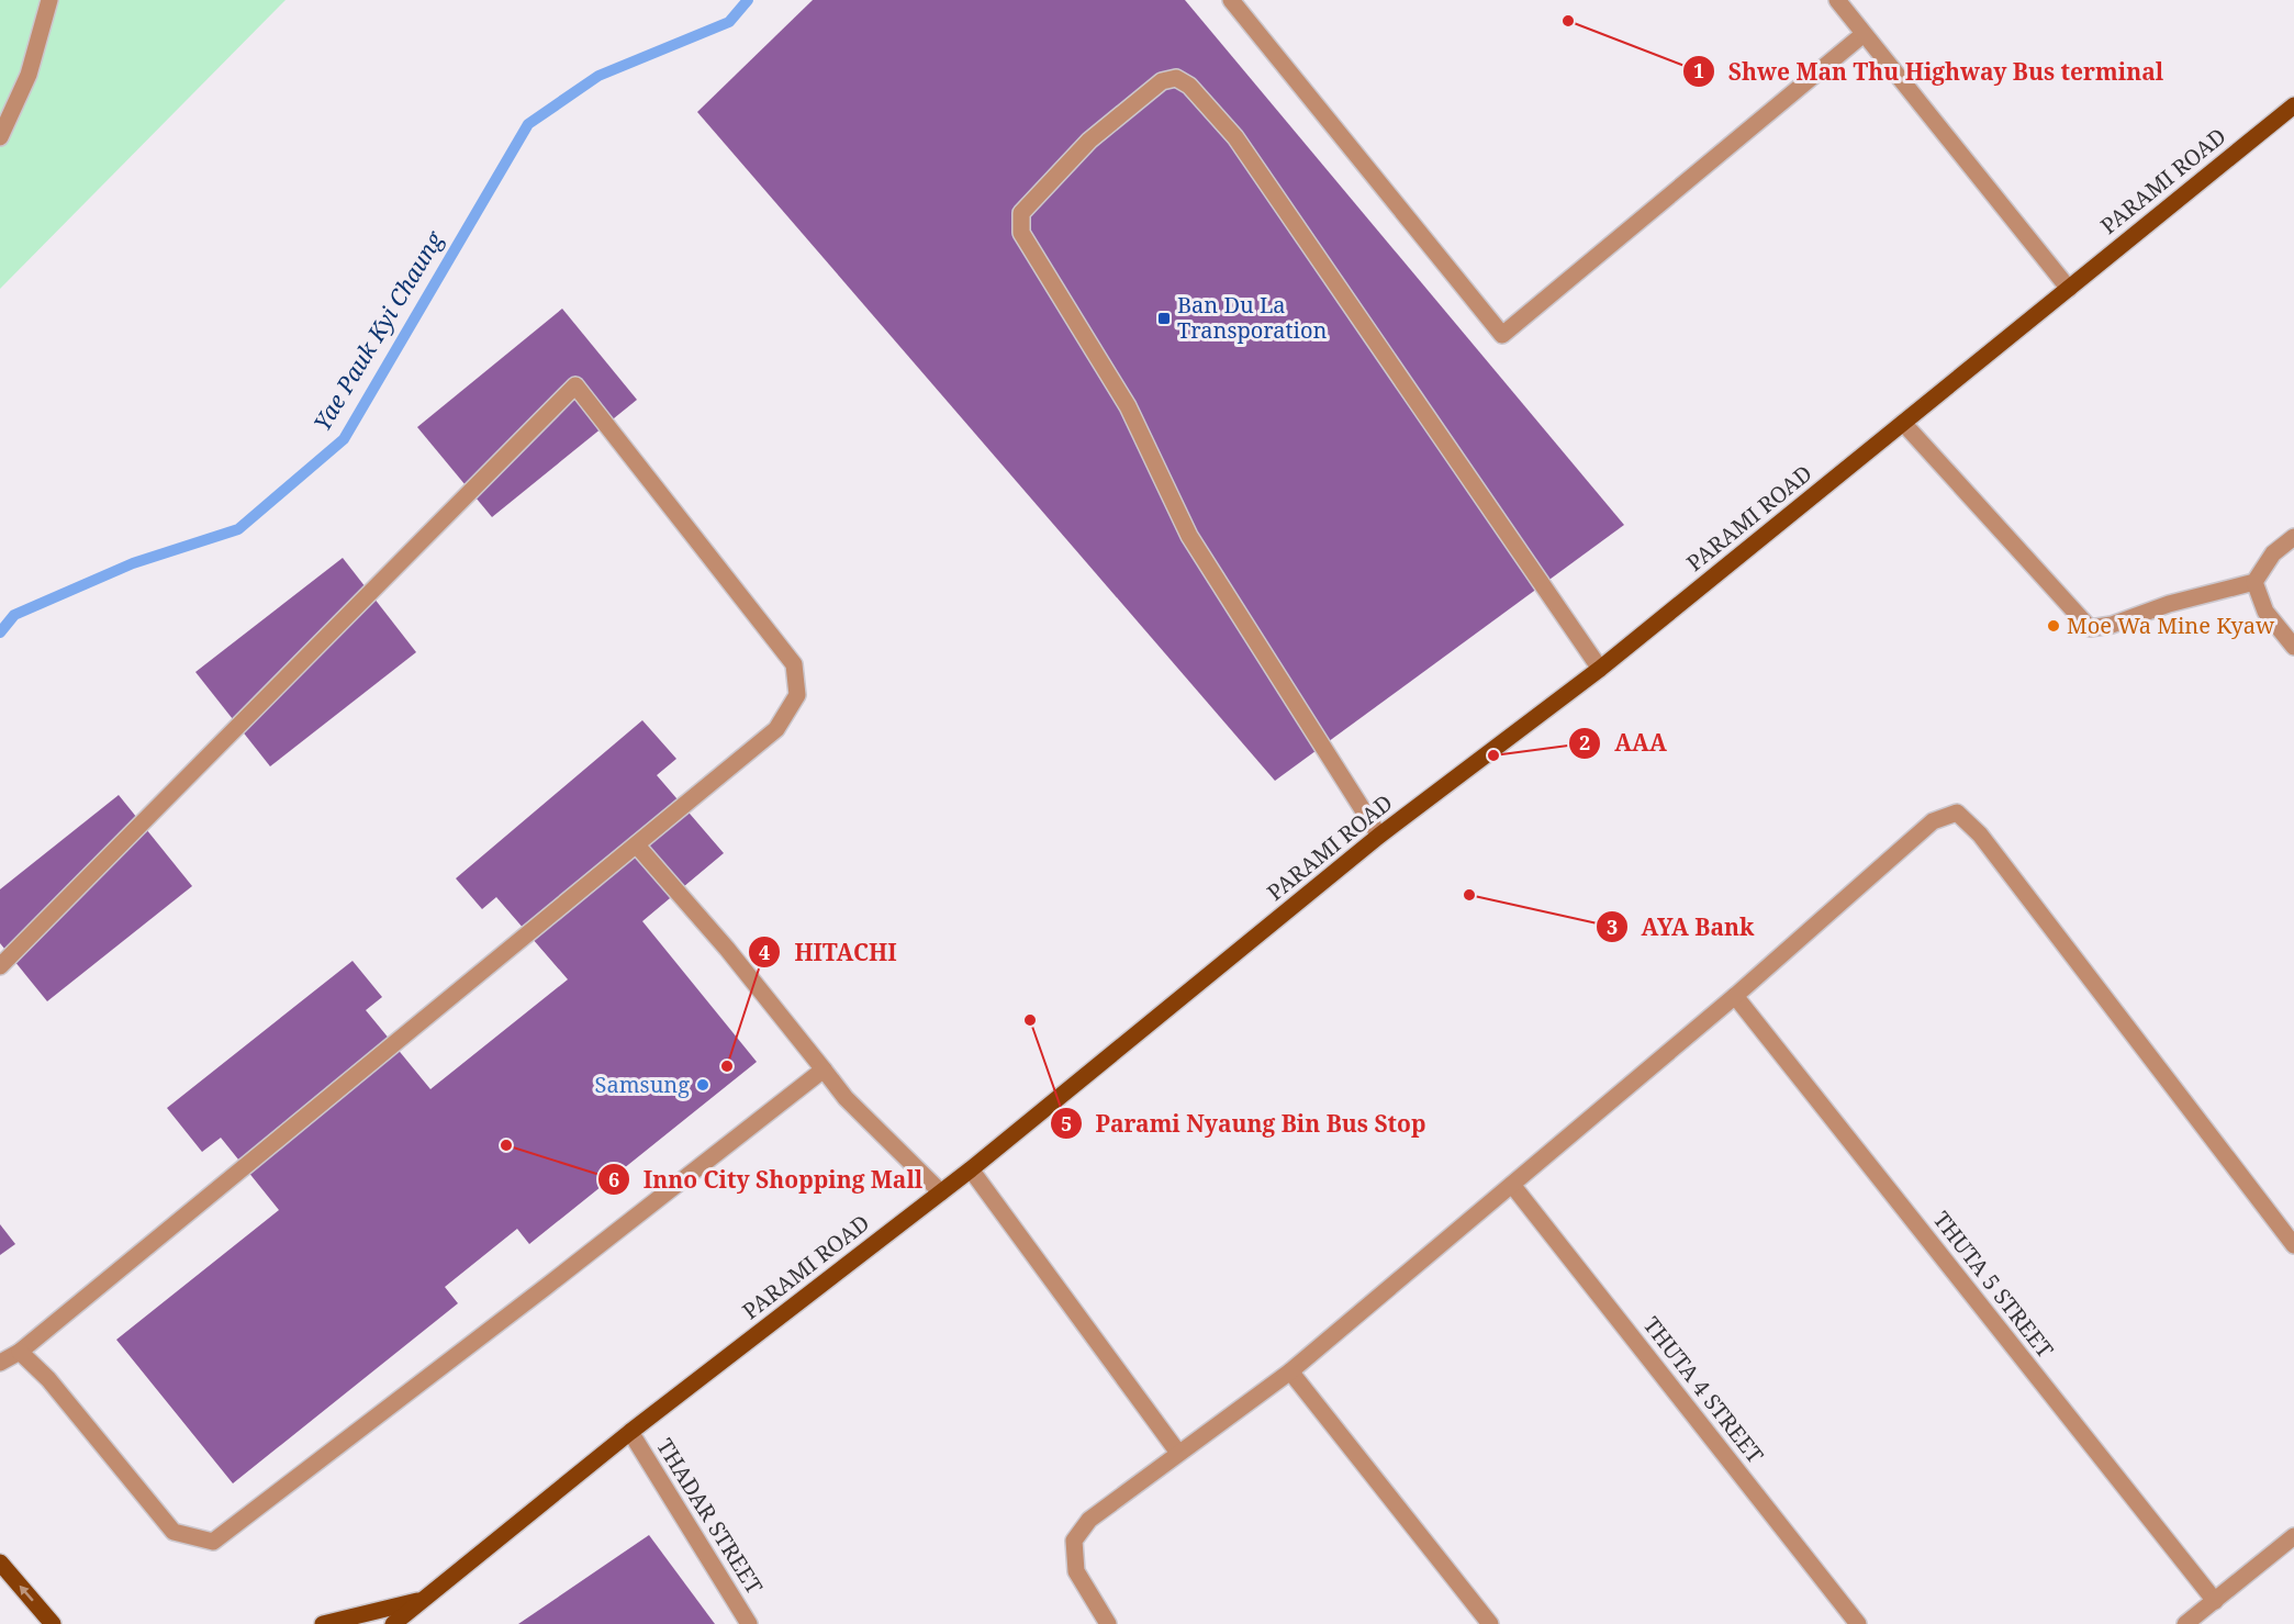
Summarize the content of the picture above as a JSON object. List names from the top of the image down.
{
  "streets": {
    "main road": ["PARAMI ROAD"],
    "street": ["THUTA 5 STREET", "THUTA 4 STREET", "THADAR STREET"]
  },
  "crossings": [
    ["PARAMI ROAD", "THADAR STREET"]
  ],
  "water": ["Yae Pauk Kyi Chaung"],
  "places": {
    "other": [
      "Shwe Man Thu Highway Bus terminal",
      "Moe Wa Mine Kyaw",
      "AAA",
      "AYA Bank",
      "Parami Nyaung Bin Bus Stop",
      "HITACHI",
      "Samsung",
      "Inno City Shopping Mall"
    ],
    "transit": ["Ban Du La Transporation"]
  }
}
